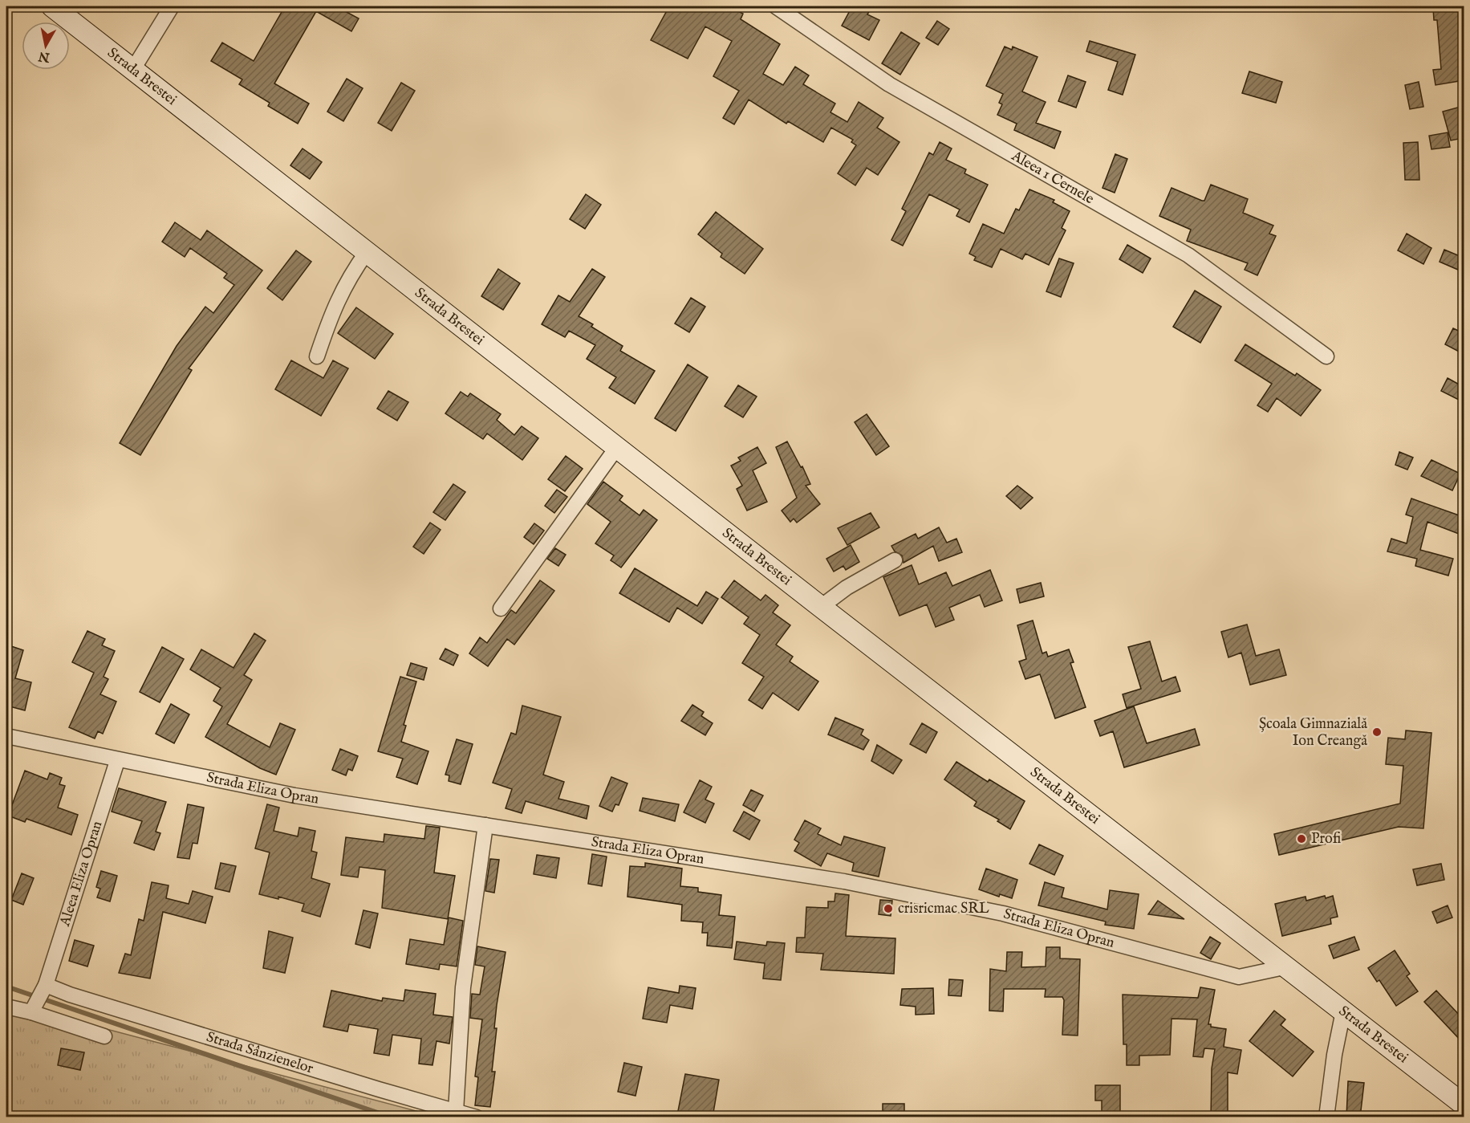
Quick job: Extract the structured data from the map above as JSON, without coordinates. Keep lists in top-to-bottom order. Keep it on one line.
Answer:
{"streets":{"main road":["Strada Brestei"],"street":["Aleea 1 Cernele","Strada Eliza Opran","Aleea Eliza Opran","Strada Sânzienelor"]},"crossings":[["Strada Brestei","Strada Eliza Opran"],["Strada Eliza Opran","Aleea Eliza Opran"],["Aleea Eliza Opran","Strada Sânzienelor"]],"places":["Școala Gimnazială Ion Creangă","Profi","crisricmac SRL"],"north":"bottom"}
